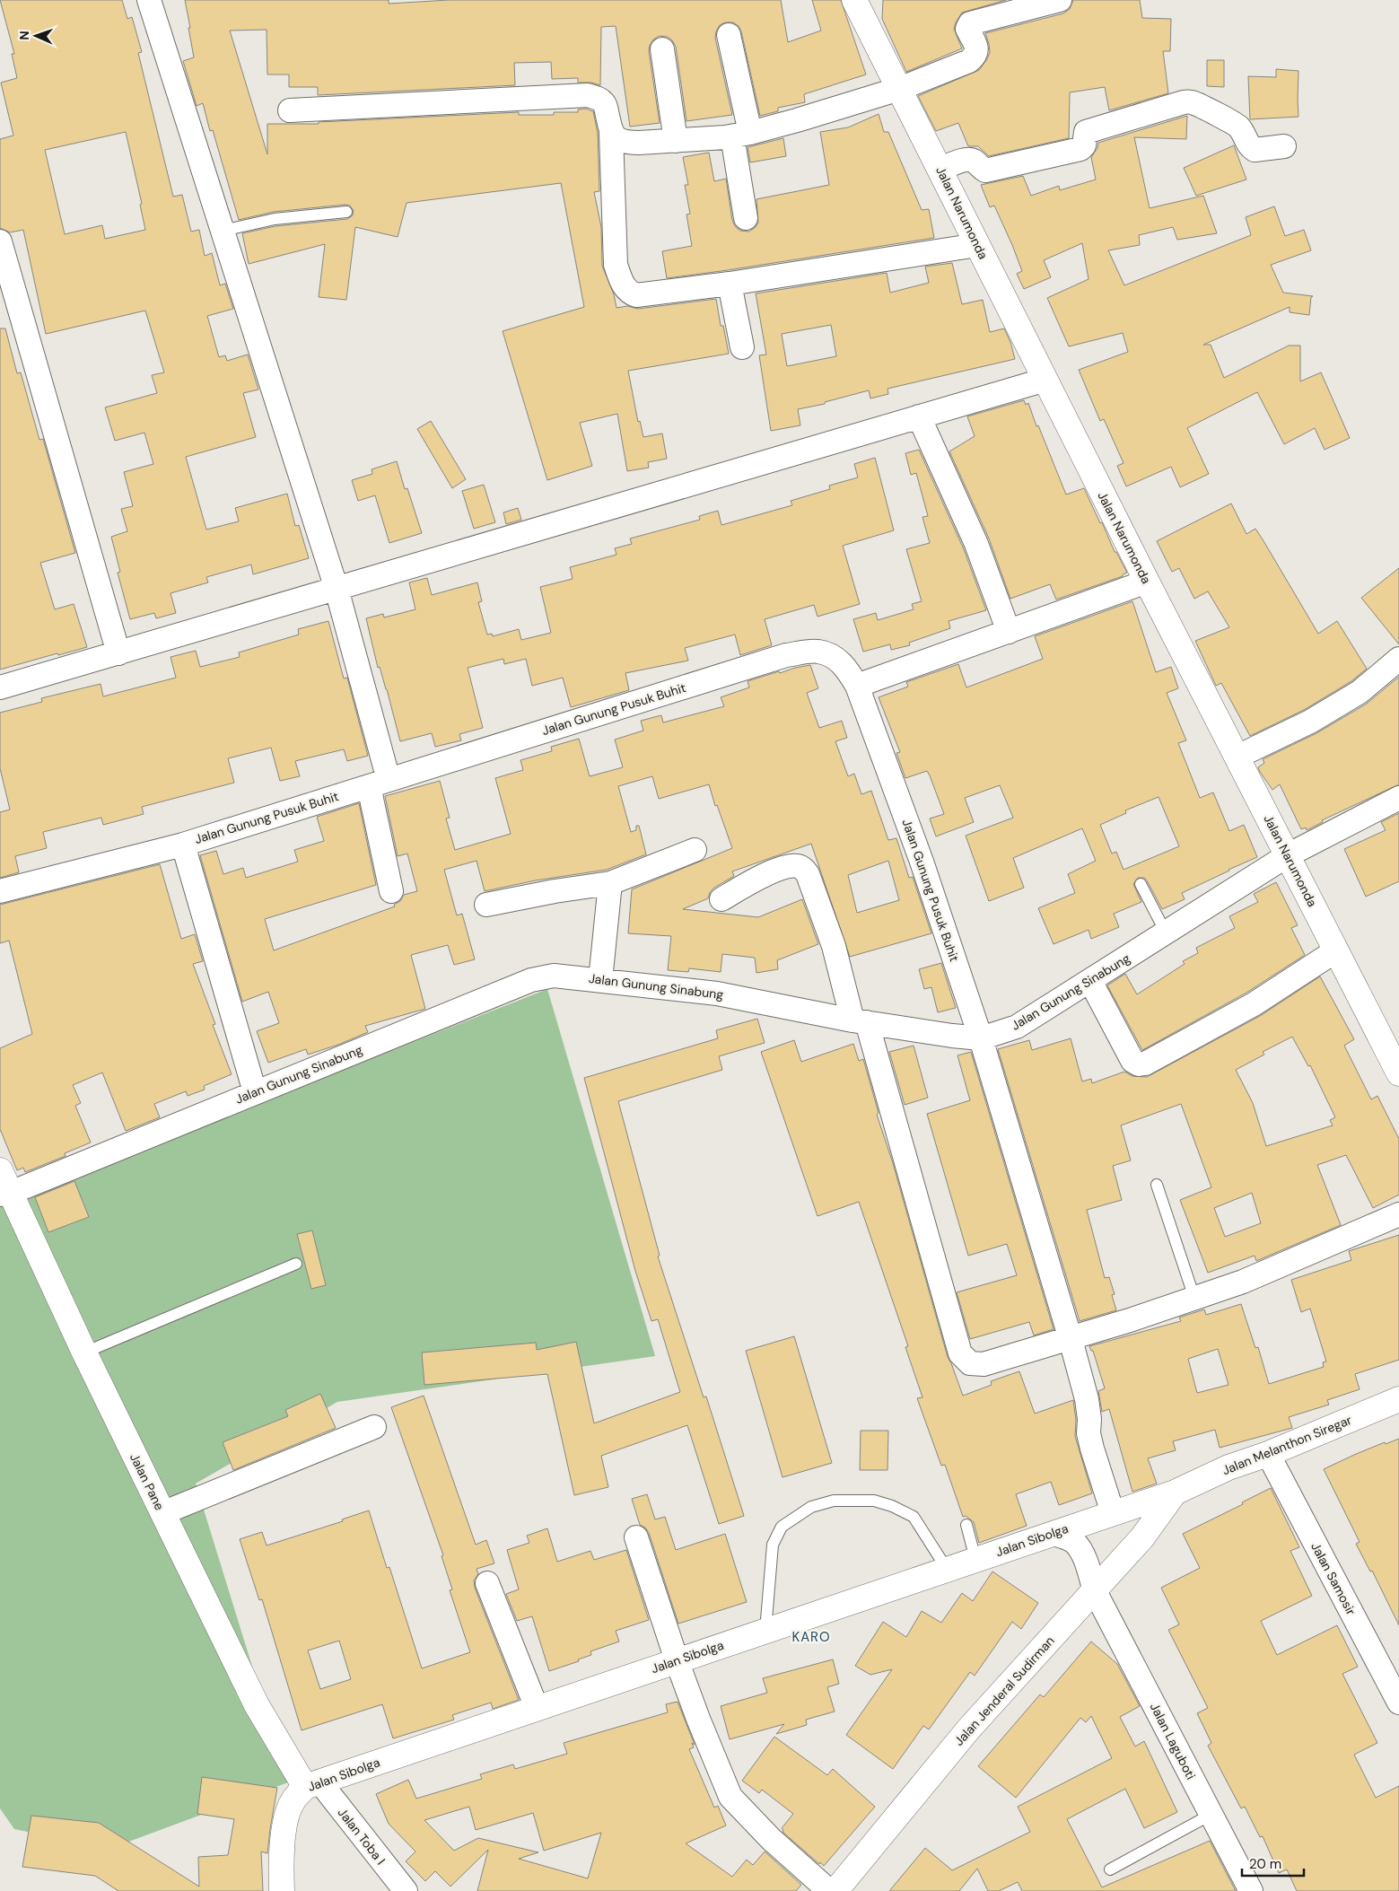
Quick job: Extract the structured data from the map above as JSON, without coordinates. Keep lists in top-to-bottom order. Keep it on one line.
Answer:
{"streets":{"street":["Jalan Narumonda","Jalan Gunung Pusuk Buhit","Jalan Gunung Sinabung","Jalan Melanthon Siregar","Jalan Pane","Jalan Sibolga","Jalan Samosir","Jalan Jenderal Sudirman","Jalan Laguboti","Jalan Toba I"]},"crossings":[["Jalan Narumonda","Jalan Gunung Sinabung"],["Jalan Gunung Pusuk Buhit","Jalan Gunung Sinabung"],["Jalan Gunung Pusuk Buhit","Jalan Sibolga"],["Jalan Gunung Sinabung","Jalan Pane"],["Jalan Melanthon Siregar","Jalan Sibolga"],["Jalan Melanthon Siregar","Jalan Samosir"],["Jalan Melanthon Siregar","Jalan Jenderal Sudirman"],["Jalan Pane","Jalan Sibolga"],["Jalan Pane","Jalan Toba I"],["Jalan Sibolga","Jalan Jenderal Sudirman"],["Jalan Sibolga","Jalan Laguboti"],["Jalan Sibolga","Jalan Toba I"],["Jalan Jenderal Sudirman","Jalan Laguboti"]],"districts":["KARO"],"scale_bar":"20 m","north":"left"}
